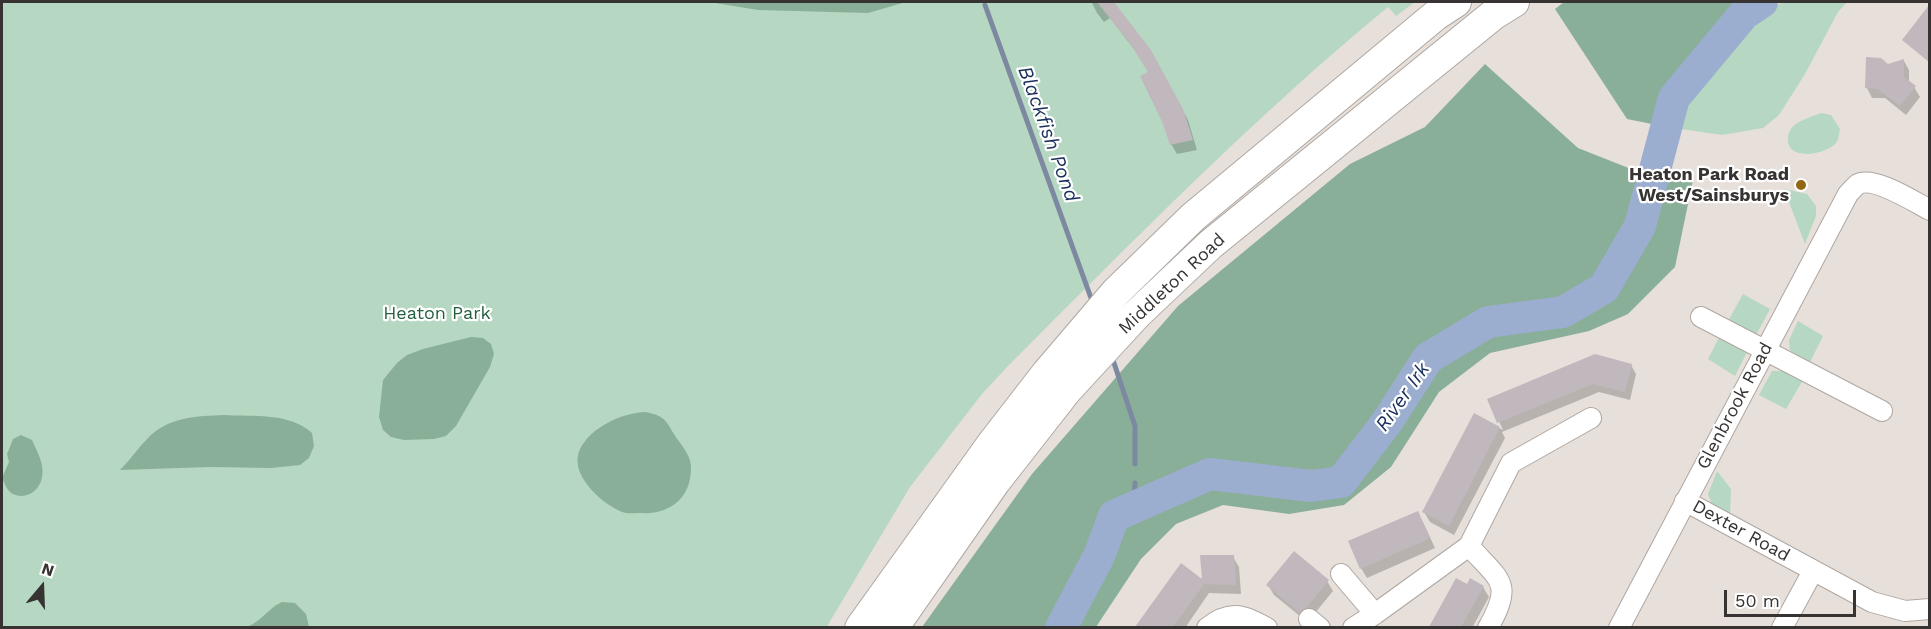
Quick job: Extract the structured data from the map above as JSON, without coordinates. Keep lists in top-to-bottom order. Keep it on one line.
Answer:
{"streets":{"highway":["Middleton Road"],"street":["Glenbrook Road","Dexter Road"]},"crossings":[["Glenbrook Road","Dexter Road"]],"water":["Blackfish Pond","River Irk"],"parks":["Heaton Park"],"places":["Heaton Park Road West/Sainsburys"],"scale_bar":"50 m","north":"top"}
